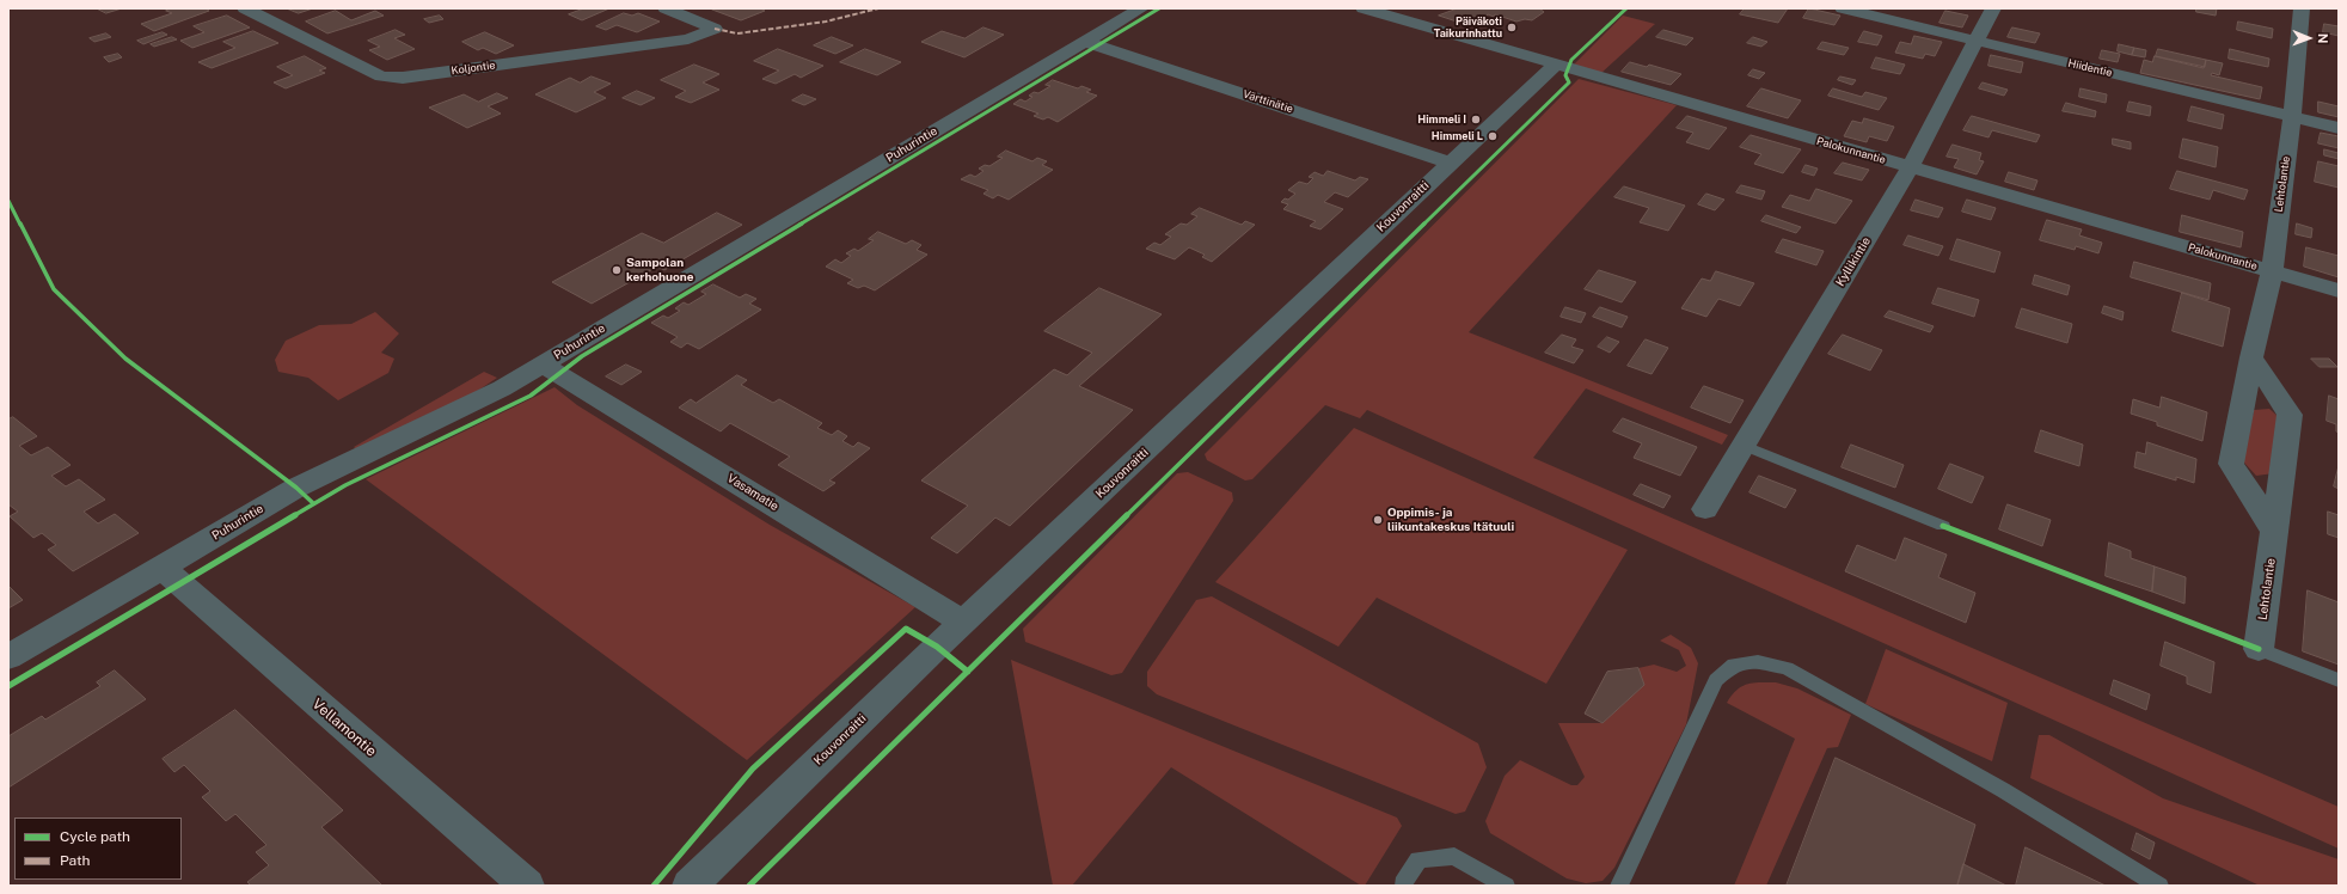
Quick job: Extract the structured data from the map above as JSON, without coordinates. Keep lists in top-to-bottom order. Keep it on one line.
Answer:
{"streets":{"street":["Koljontie","Hiidentie","Värttinätie","Puhurintie","Palokunnantie","Lehtolantie","Kouvonraitti","Kyllikintie","Vasamatie","Vellamontie"]},"crossings":[["Hiidentie","Lehtolantie"],["Hiidentie","Kyllikintie"],["Värttinätie","Puhurintie"],["Värttinätie","Kouvonraitti"],["Puhurintie","Vasamatie"],["Puhurintie","Vellamontie"],["Palokunnantie","Lehtolantie"],["Palokunnantie","Kouvonraitti"],["Palokunnantie","Kyllikintie"],["Kouvonraitti","Vasamatie"]],"places":["Päiväkoti Taikurinhattu","Himmeli I","Himmeli L","Sampolan kerhohuone","Oppimis- ja liikuntakeskus Itätuuli"],"legend":["Cycle path","Path"],"north":"right"}
